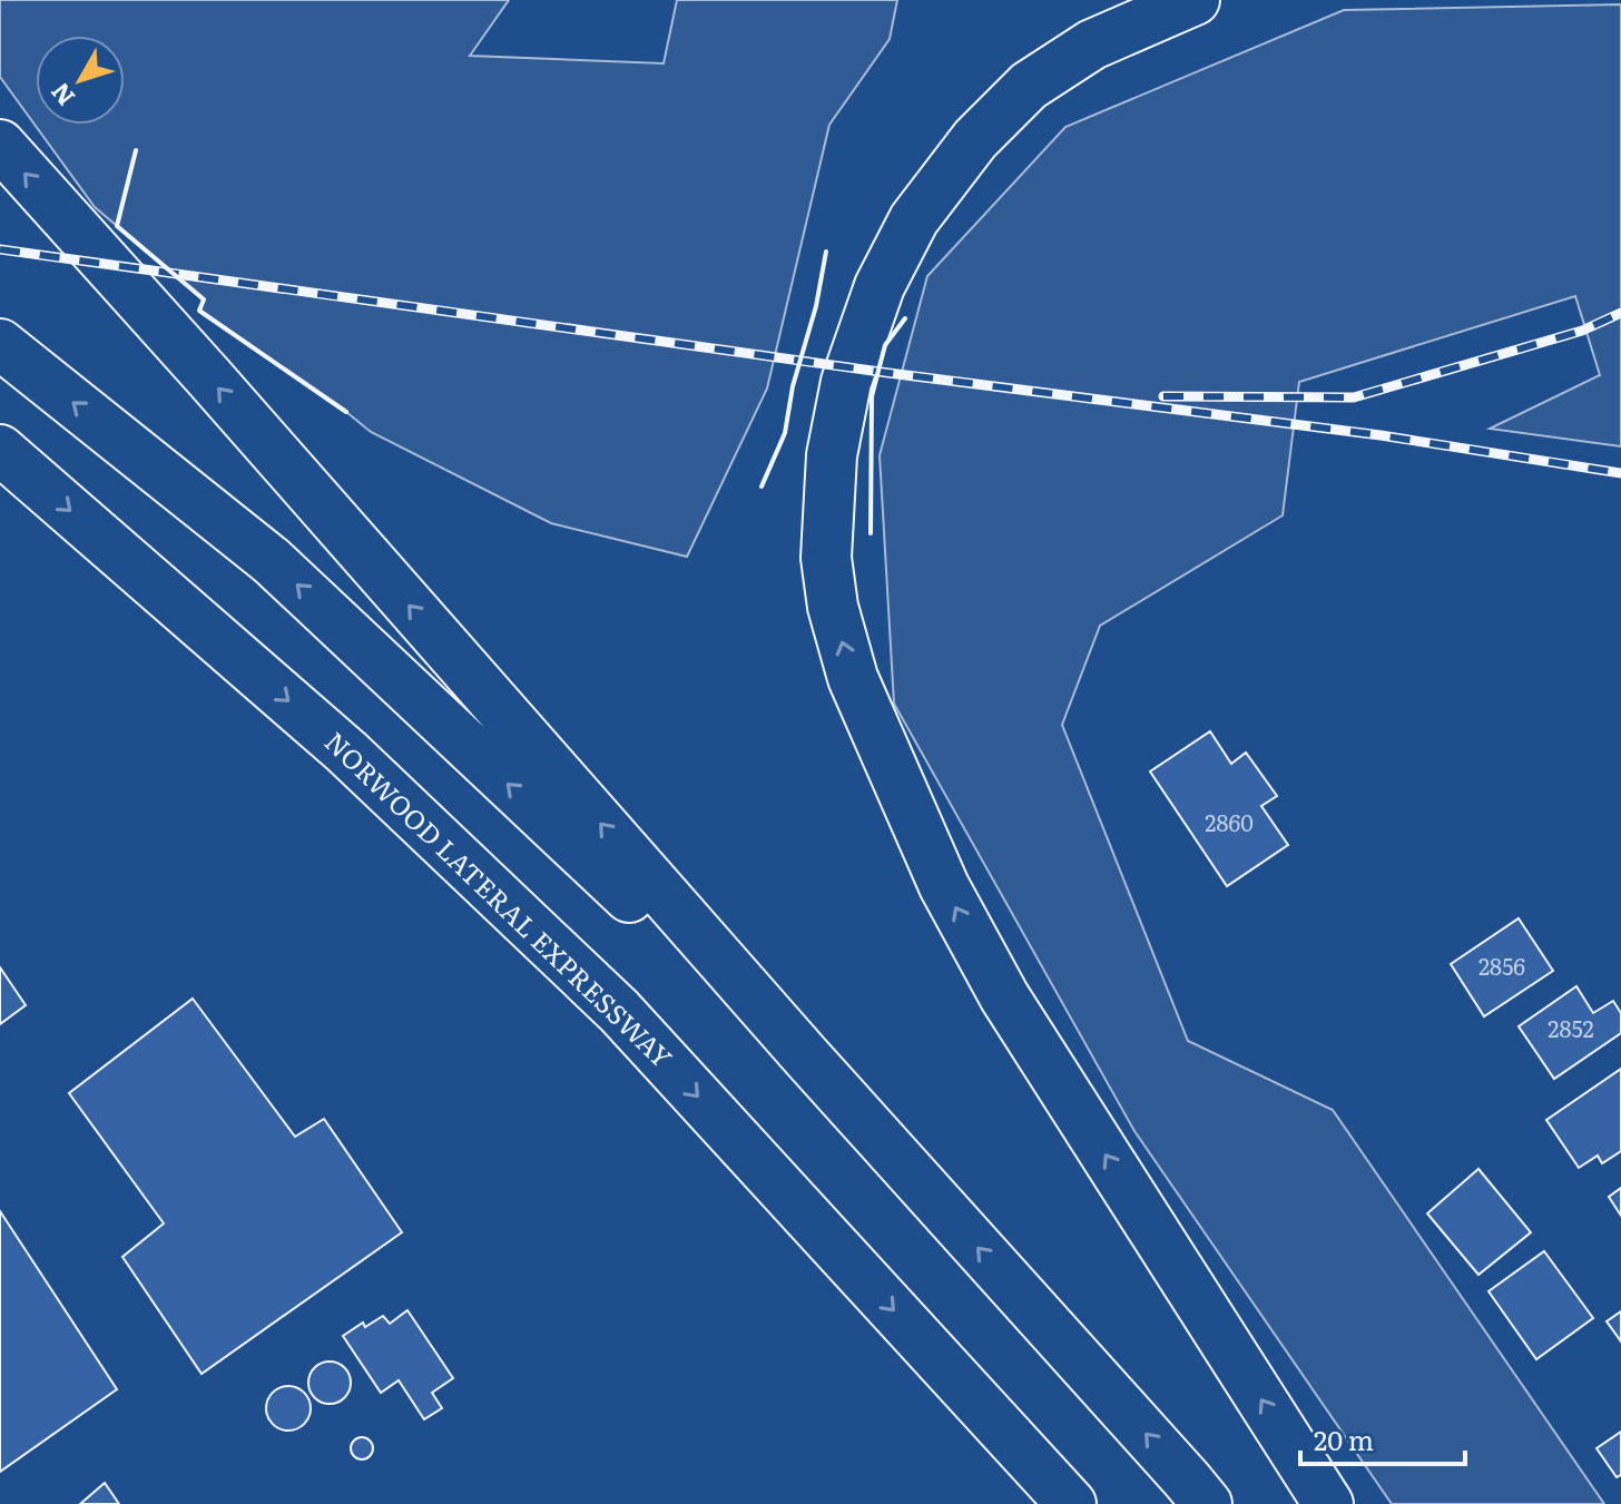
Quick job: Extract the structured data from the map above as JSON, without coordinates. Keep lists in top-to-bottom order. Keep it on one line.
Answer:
{"streets":{"highway":["NORWOOD LATERAL EXPRESSWAY"]},"house_numbers":["2860","2856","2852"],"scale_bar":"20 m","north":"bottom left"}
